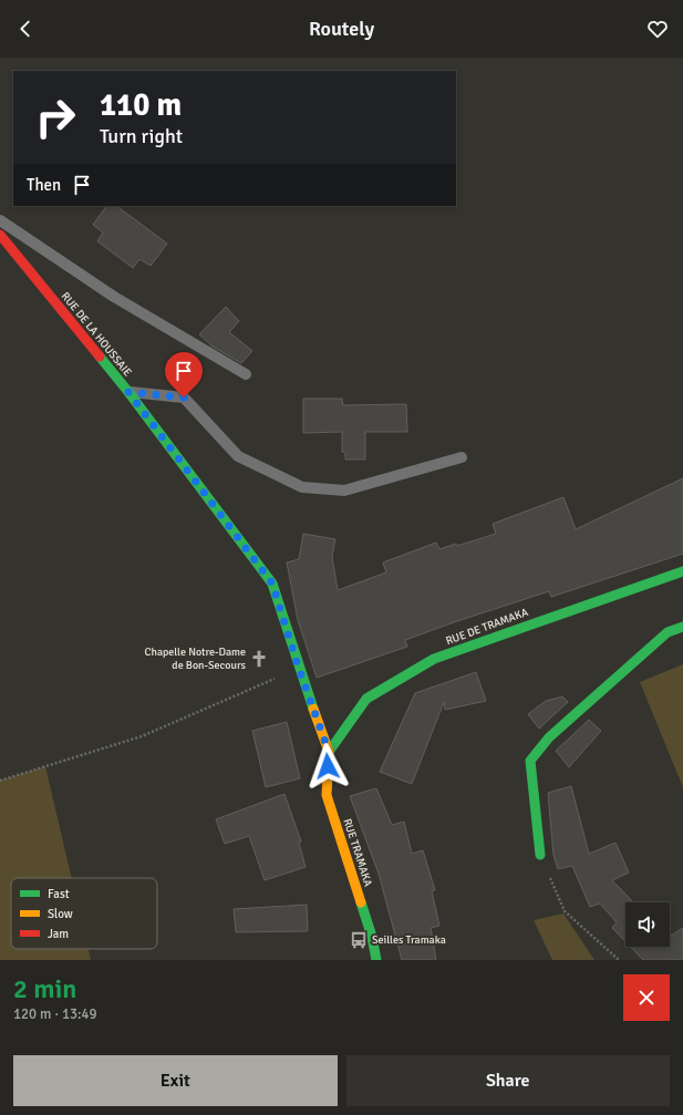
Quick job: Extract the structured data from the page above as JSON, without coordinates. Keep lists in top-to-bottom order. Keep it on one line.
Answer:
{"streets":{"street":["RUE DE LA HOUSSAIE","RUE DE TRAMAKA","RUE TRAMAKA"]},"crossings":[["RUE DE LA HOUSSAIE","RUE DE TRAMAKA"],["RUE DE LA HOUSSAIE","RUE TRAMAKA"],["RUE DE TRAMAKA","RUE TRAMAKA"]],"places":{"church":["Chapelle Notre-Dame de Bon-Secours"],"bus stop":["Seilles Tramaka"]},"legend":["Fast","Slow","Jam"],"page":{"header":"Routely","turn":["110 m","Turn right"],"then":"Then","heading":["2 min","120 m · 13:49"],"buttons":["Exit","Share"]}}
